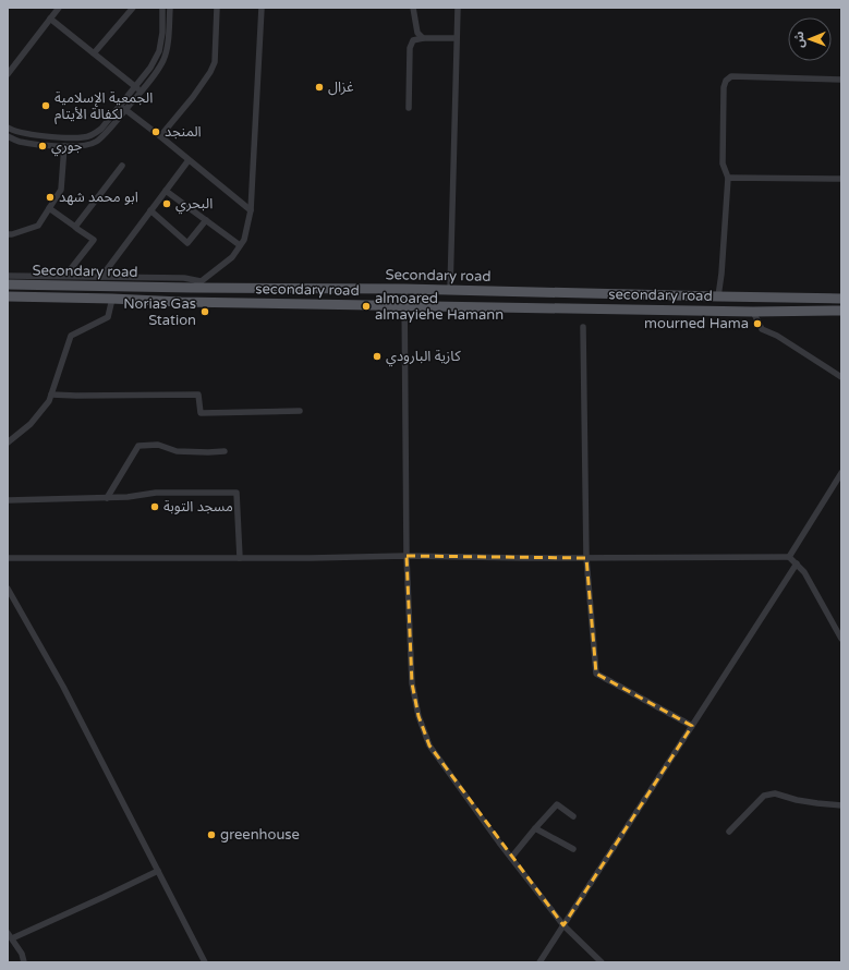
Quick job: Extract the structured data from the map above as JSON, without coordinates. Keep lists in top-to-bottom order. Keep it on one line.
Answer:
{"streets":{"main road":["Secondary road","secondary road"]},"places":["غزال","الجمعية الإسلامية لكفالة الأيتام","المنجد","جوري","ابو محمد شهد","البحري","almoared almayiehe Hamann","Norias Gas Station","mourned Hama","كازية البارودي","مسجد التوبة","greenhouse"],"north":"left"}
